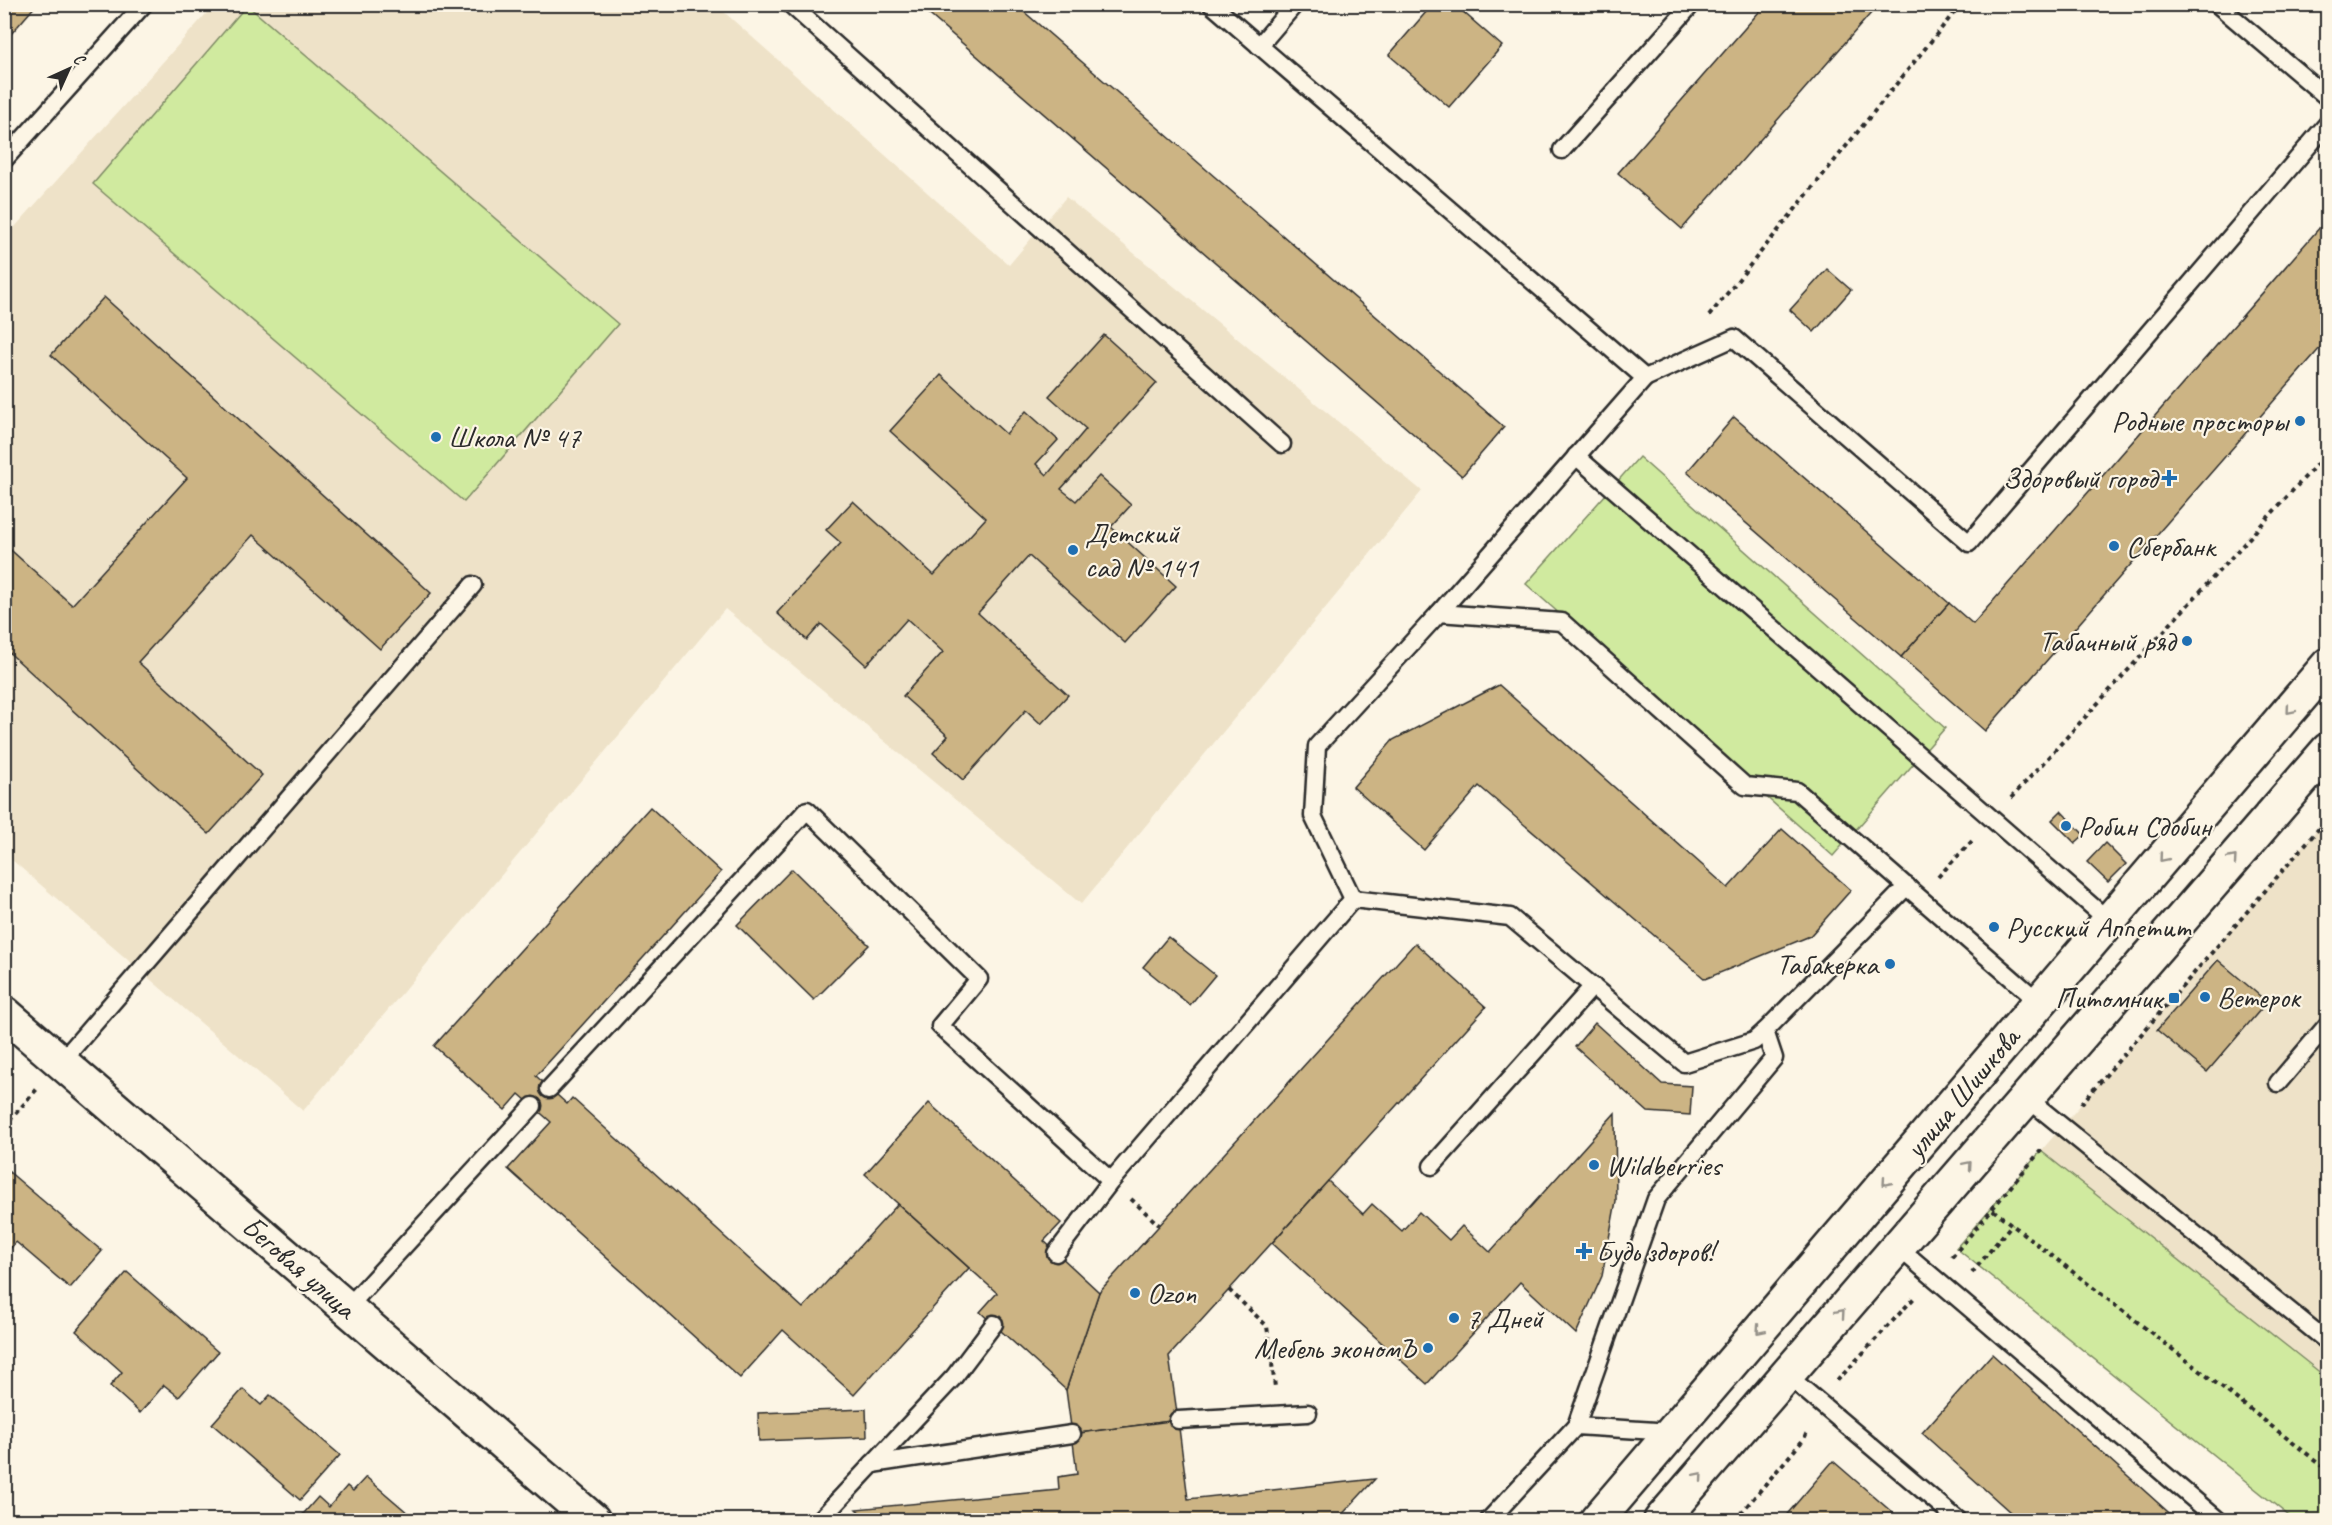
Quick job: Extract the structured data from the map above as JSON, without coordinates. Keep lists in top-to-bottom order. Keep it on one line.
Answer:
{"streets":{"main road":["улица Шишкова","Беговая улица"]},"places":{"other":["Родные просторы","Школа № 47","Сбербанк","Детский сад № 141","Табачный ряд","Робин Сдобин","Русский Аппетит","Табакерка","Ветерок","Wildberries","Ozon","7 Дней","Мебель экономЪ"],"health":["Здоровый город","Будь здоров!"],"transit":["Питомник"]},"north":"top right"}
